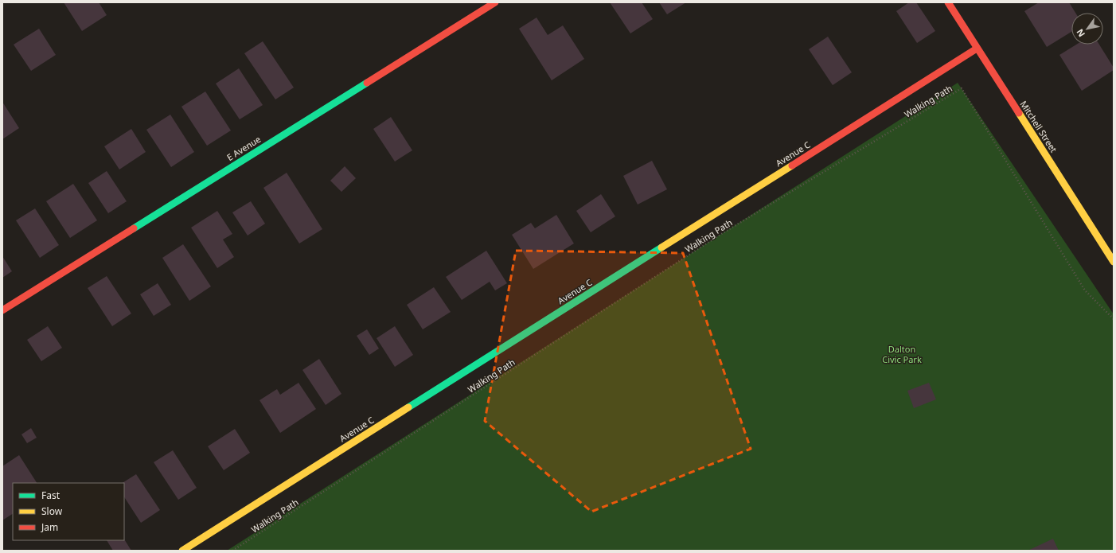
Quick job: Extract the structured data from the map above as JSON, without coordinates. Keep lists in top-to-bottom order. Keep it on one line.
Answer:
{"streets":{"street":["Mitchell Street","E Avenue","Avenue C"],"path":["Walking Path"]},"crossings":[["Mitchell Street","Avenue C"]],"parks":["Dalton Civic Park"],"legend":["Fast","Slow","Jam"],"north":"bottom left"}
